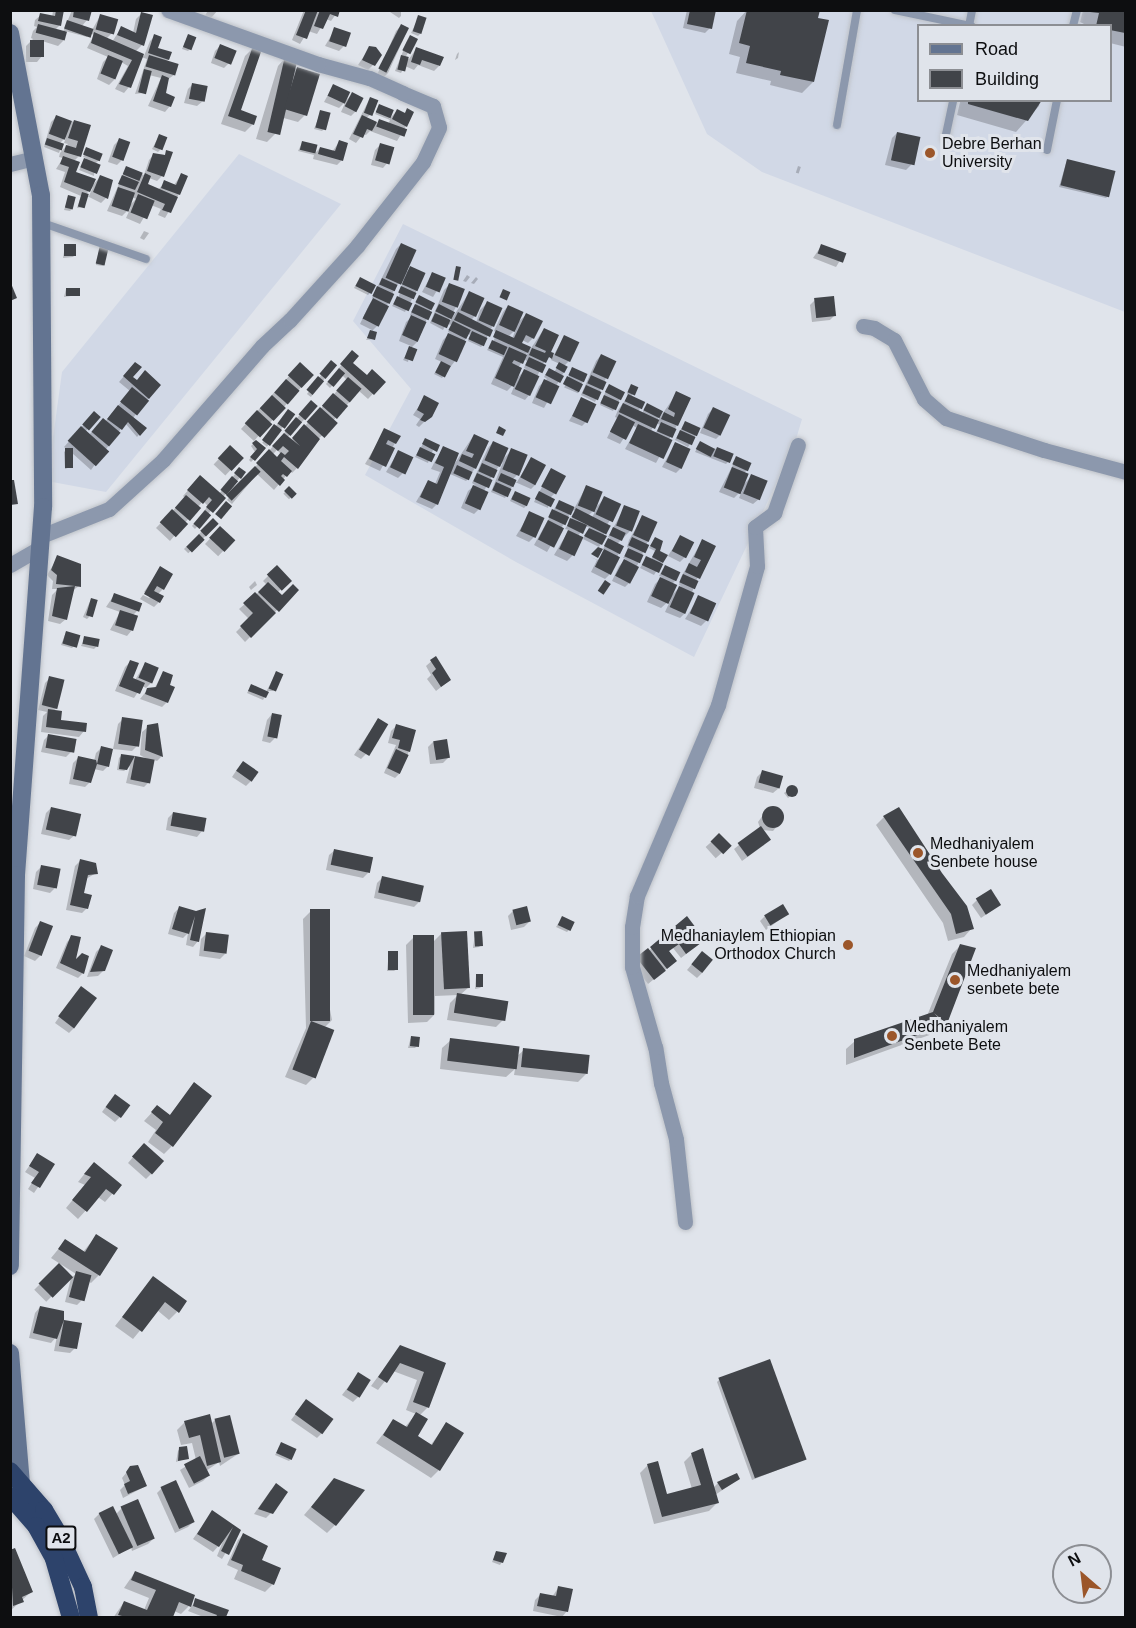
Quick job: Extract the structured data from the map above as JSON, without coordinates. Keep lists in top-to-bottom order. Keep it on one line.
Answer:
{"streets":{"highway":["A2"]},"places":["Debre Berhan University","Medhaniyalem Senbete house","Medhaniaylem Ethiopian Orthodox Church","Medhaniyalem senbete bete","Medhaniyalem Senbete Bete"],"legend":["Road","Building"],"north":"top left"}
